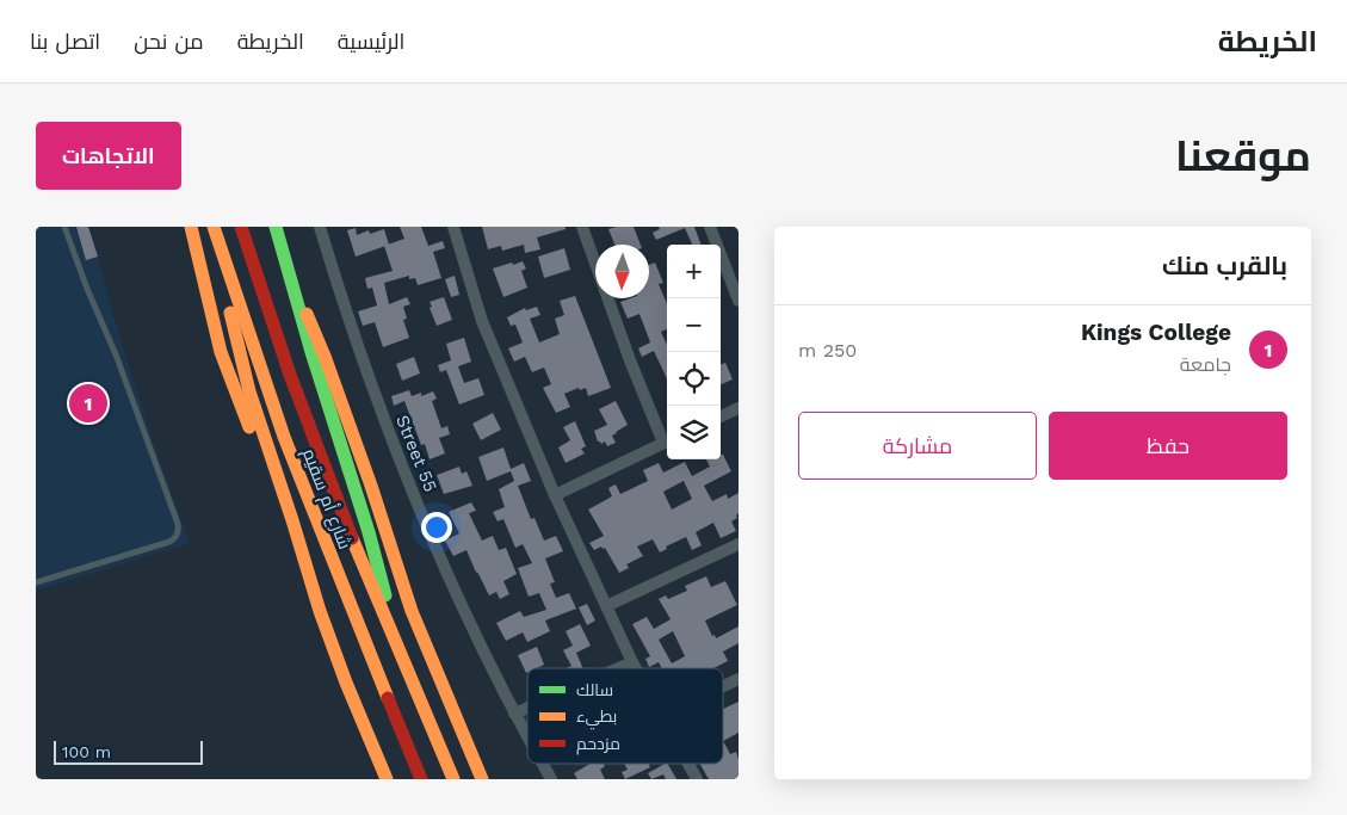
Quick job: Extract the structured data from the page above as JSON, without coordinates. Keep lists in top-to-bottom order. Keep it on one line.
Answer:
{"streets":{"main road":["شارع أم سقيم"],"street":["Street 55"]},"legend":["سالك","بطيء","مزدحم"],"scale_bar":"100 m","north":"bottom","page":{"header":"الخريطة","nav":["الرئيسية","الخريطة","من نحن","اتصل بنا"],"title":"موقعنا","buttons":["الاتجاهات",["حفظ","مشاركة"]],"heading":"بالقرب منك","map_buttons":["+","−"],"list":[{"mark":"1","name":"Kings College","note":"جامعة","value":"250 m"}],"pins":"1","scale":"100 m"}}
